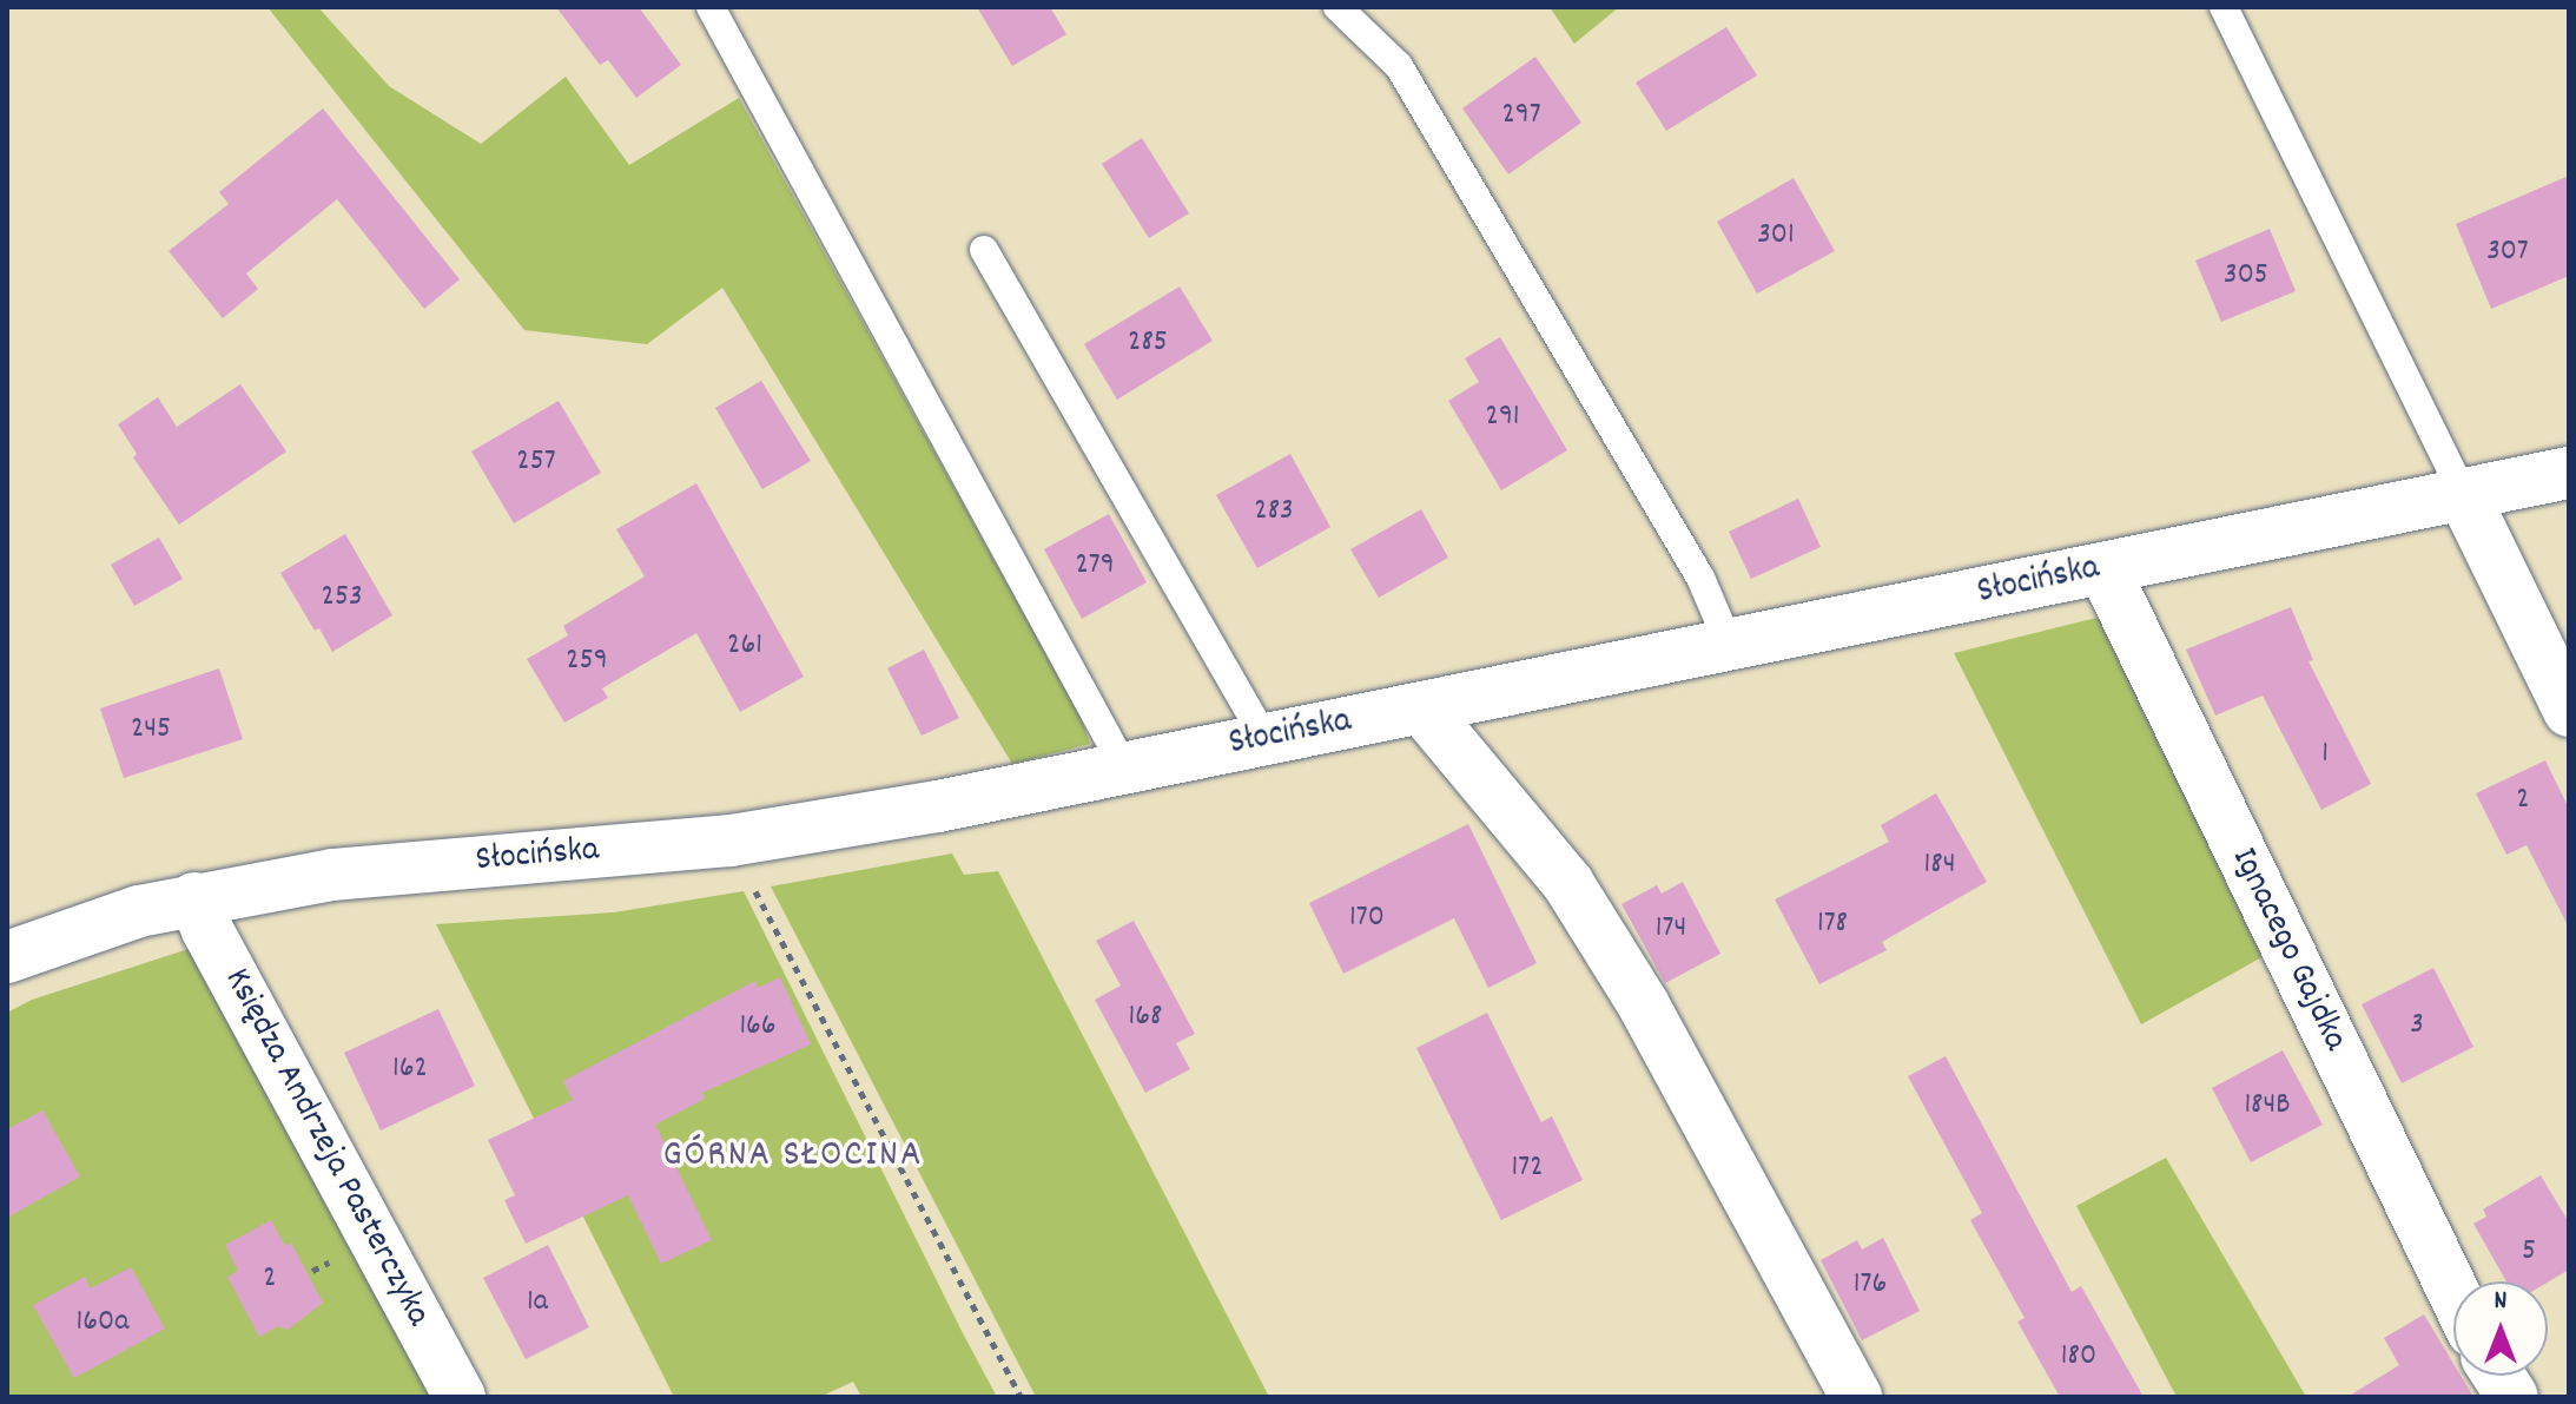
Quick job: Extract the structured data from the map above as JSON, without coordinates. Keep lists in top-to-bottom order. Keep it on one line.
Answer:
{"streets":{"street":["Słocińska","Ignacego Gajdka","Księdza Andrzeja Pasterczyka"]},"crossings":[["Słocińska","Ignacego Gajdka"],["Słocińska","Księdza Andrzeja Pasterczyka"]],"districts":["GÓRNA SŁOCINA"],"house_numbers":["297","301","307","305","285","291","257","283","279","253","261","259","245","1","2","184","170","178","174","168","3","166","162","184B","172","5","2","176","1a","160a","180"],"north":"top"}
